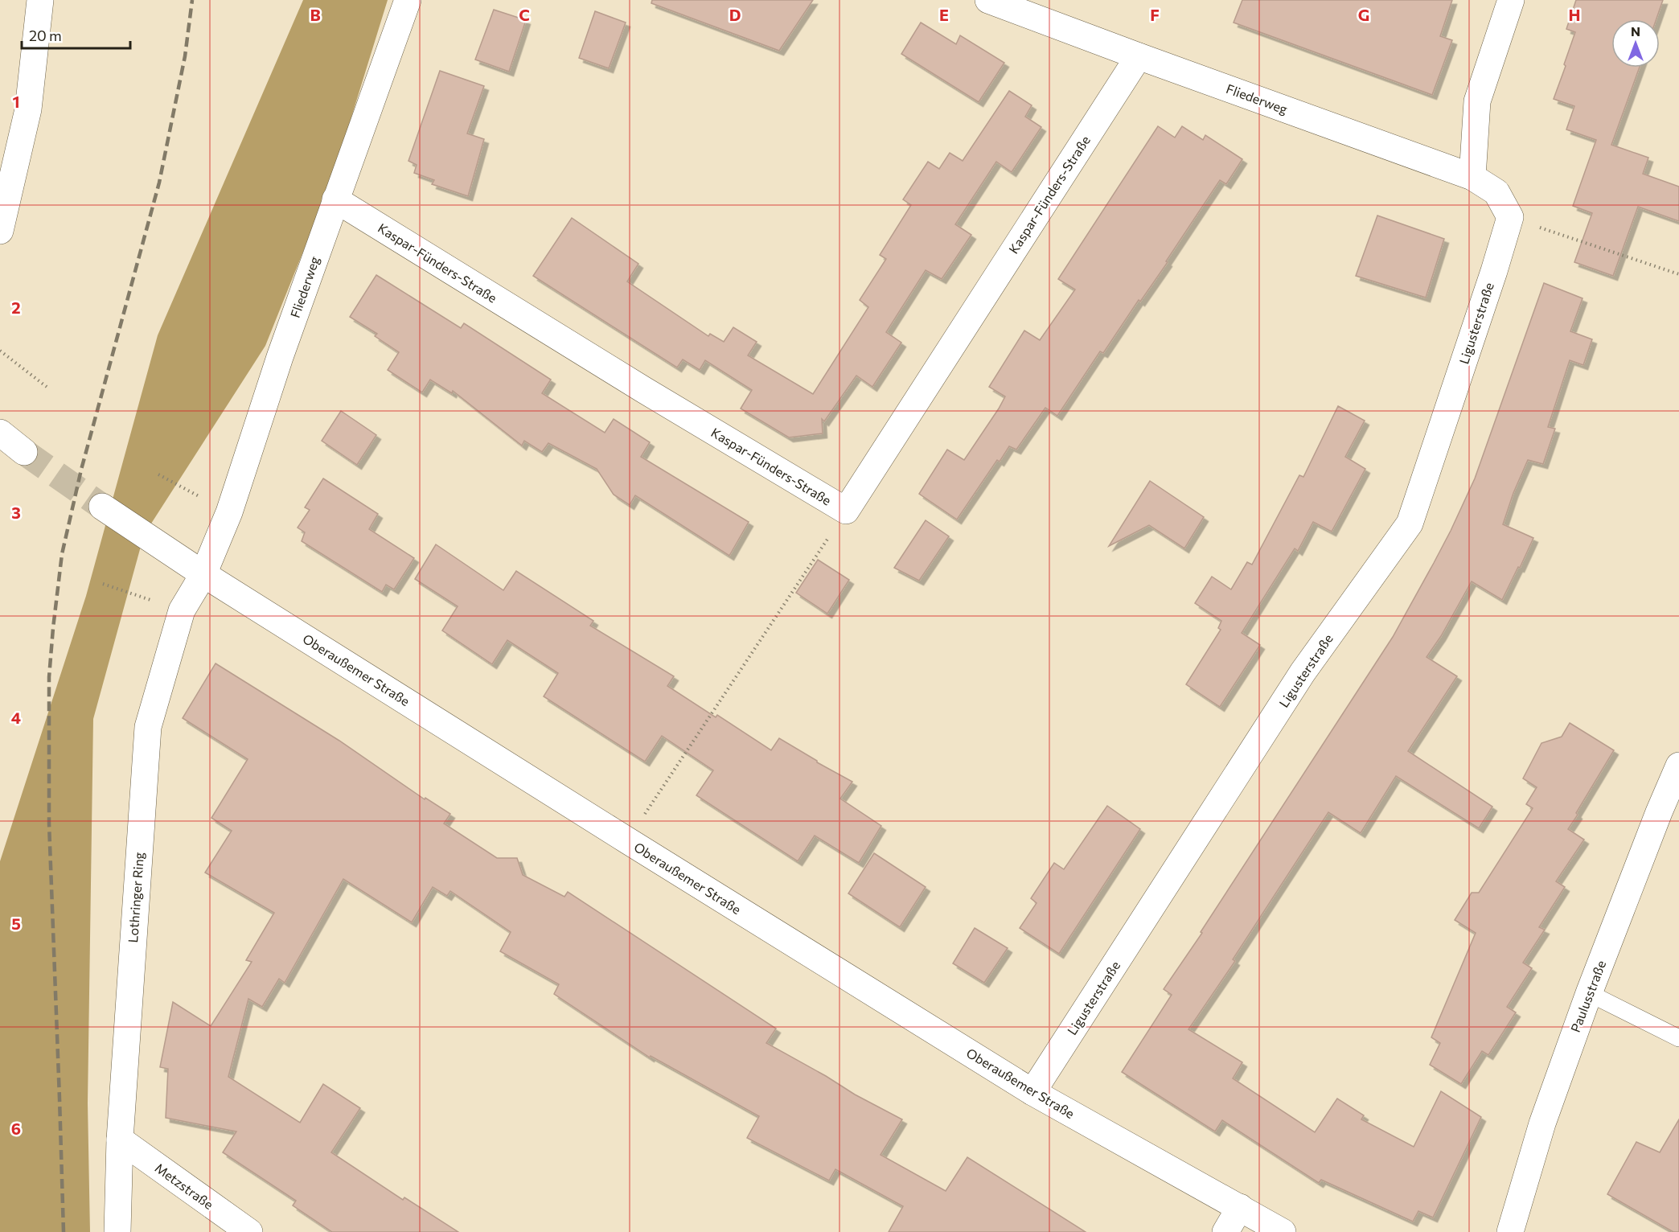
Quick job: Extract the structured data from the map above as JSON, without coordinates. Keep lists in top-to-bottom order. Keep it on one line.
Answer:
{"streets":{"street":["Fliederweg","Kaspar-Fünders-Straße","Ligusterstraße","Oberaußemer Straße","Lothringer Ring","Paulusstraße","Metzstraße"]},"crossings":[["Fliederweg","Kaspar-Fünders-Straße"],["Fliederweg","Ligusterstraße"],["Fliederweg","Oberaußemer Straße"],["Fliederweg","Lothringer Ring"],["Ligusterstraße","Oberaußemer Straße"],["Oberaußemer Straße","Lothringer Ring"],["Lothringer Ring","Metzstraße"]],"scale_bar":"20 m","north":"top","grid":{"columns":["B","C","D","E","F","G","H"],"rows":["1","2","3","4","5","6"]}}
